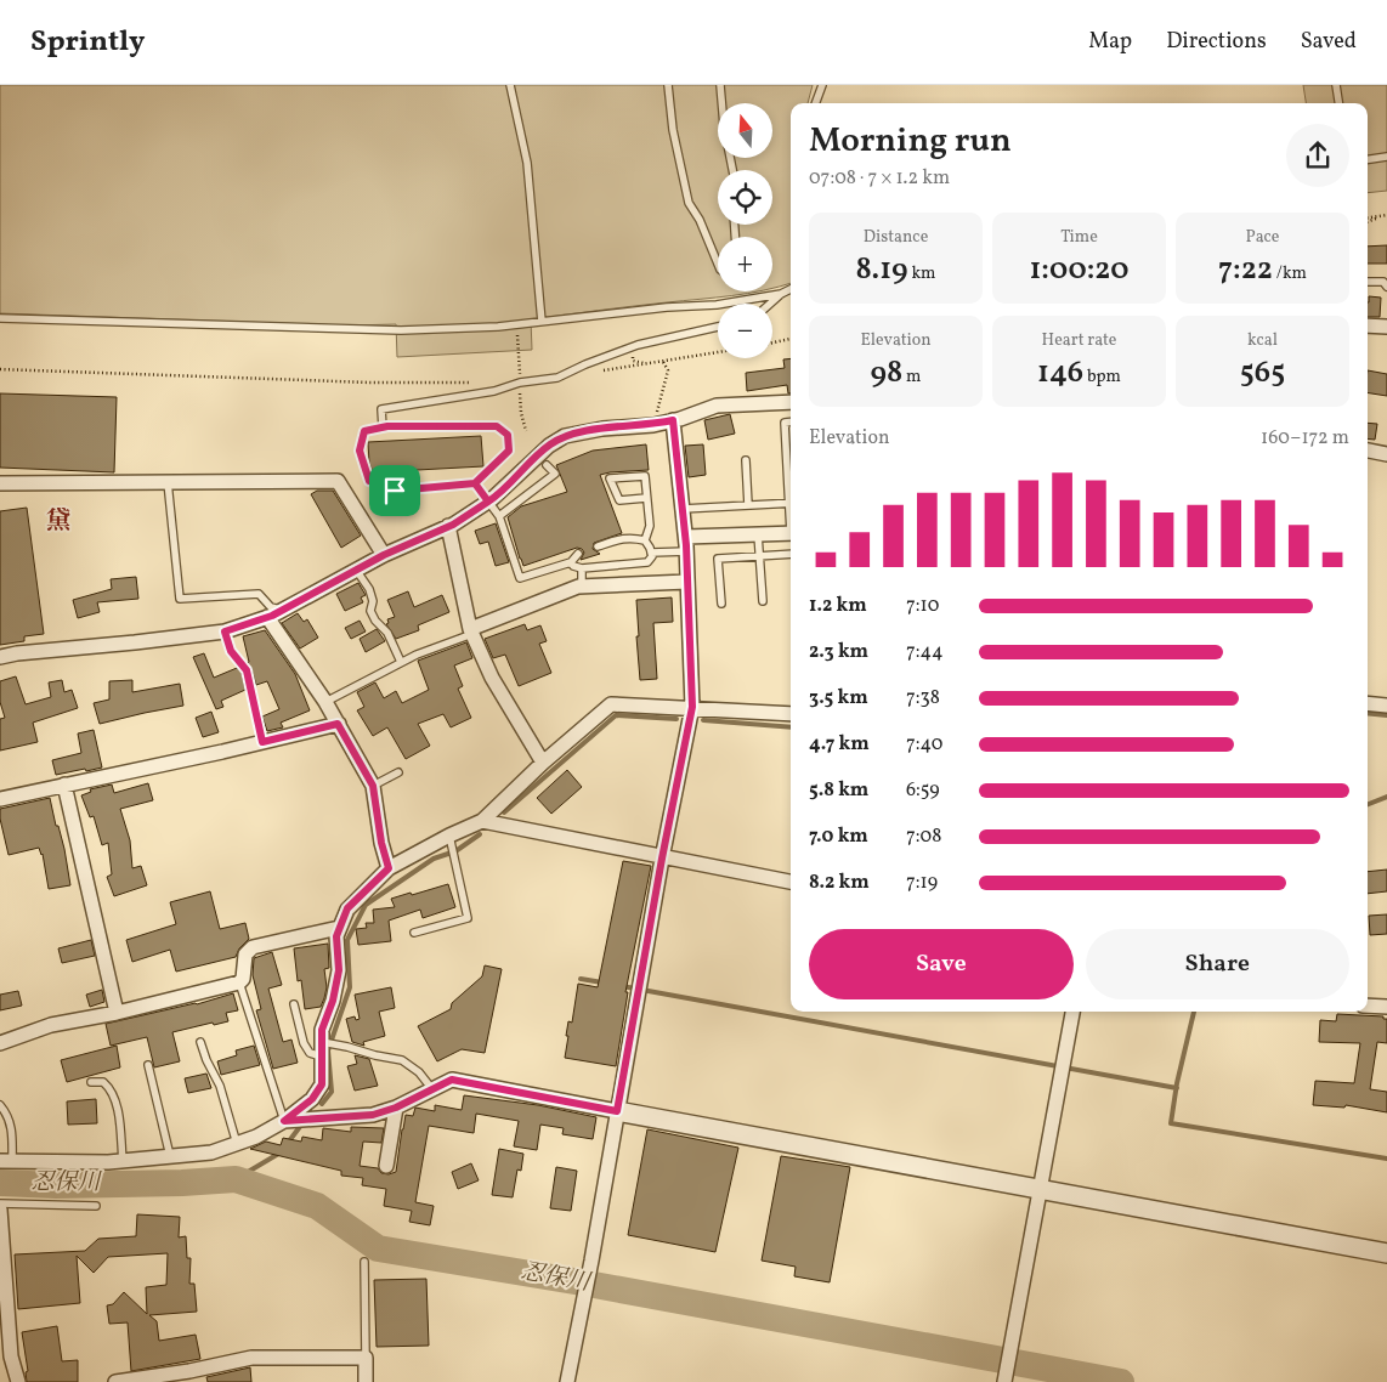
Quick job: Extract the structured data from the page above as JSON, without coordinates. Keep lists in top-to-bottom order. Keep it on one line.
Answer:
{"districts":["黛"],"water":["忍保川"],"north":"top","page":{"header":"Sprintly","nav":["Map","Directions","Saved"],"map_buttons":["+","−"],"heading":["Morning run","07:08 · 7 × 1.2 km"],"stats":[["Distance","8.19 km"],["Time","1:00:20"],["Pace","7:22 /km"],["Elevation","98 m"],["Heart rate","146 bpm"],["kcal","565"]],"chart":["Elevation","160–172 m"],"list":[{"name":"1.2 km","note":"7:10"},{"name":"2.3 km","note":"7:44"},{"name":"3.5 km","note":"7:38"},{"name":"4.7 km","note":"7:40"},{"name":"5.8 km","note":"6:59"},{"name":"7.0 km","note":"7:08"},{"name":"8.2 km","note":"7:19"}],"buttons":["Save","Share"]}}
